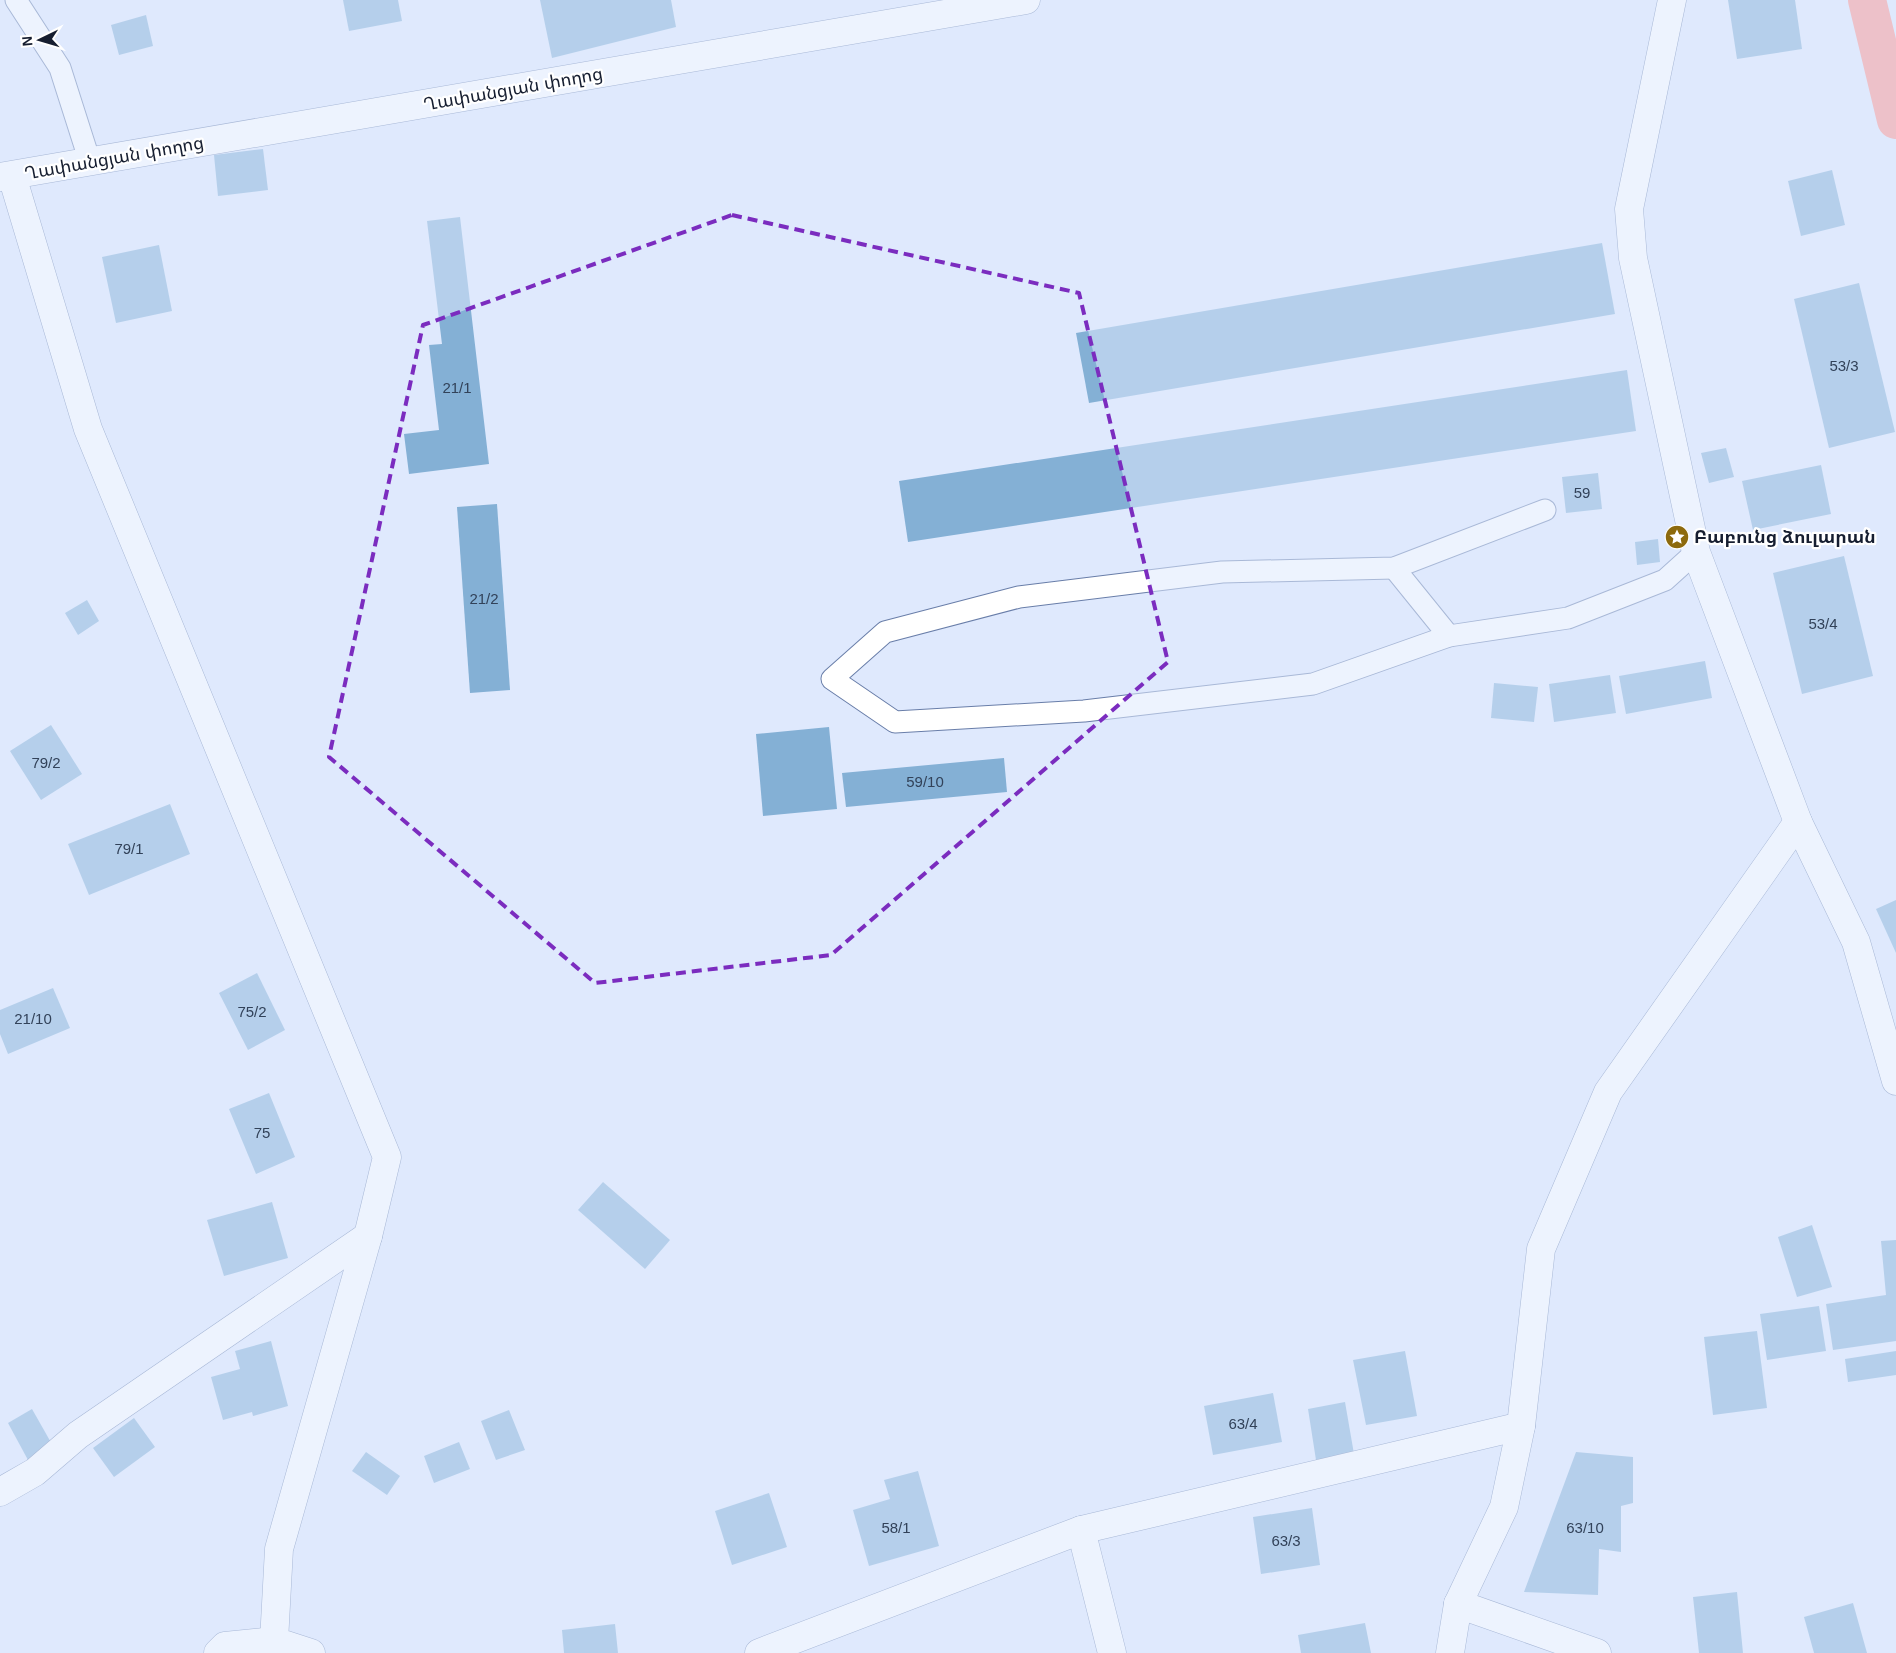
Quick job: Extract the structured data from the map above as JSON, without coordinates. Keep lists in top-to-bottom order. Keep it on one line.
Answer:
{"streets":{"street":["Ղափանցյան փողոց"]},"places":{"place":["Բաբունց ձուլարան"]},"house_numbers":["53/3","21/1","59","21/2","53/4","79/2","59/10","79/1","75/2","21/10","75","63/4","58/1","63/10","63/3"],"north":"left"}
